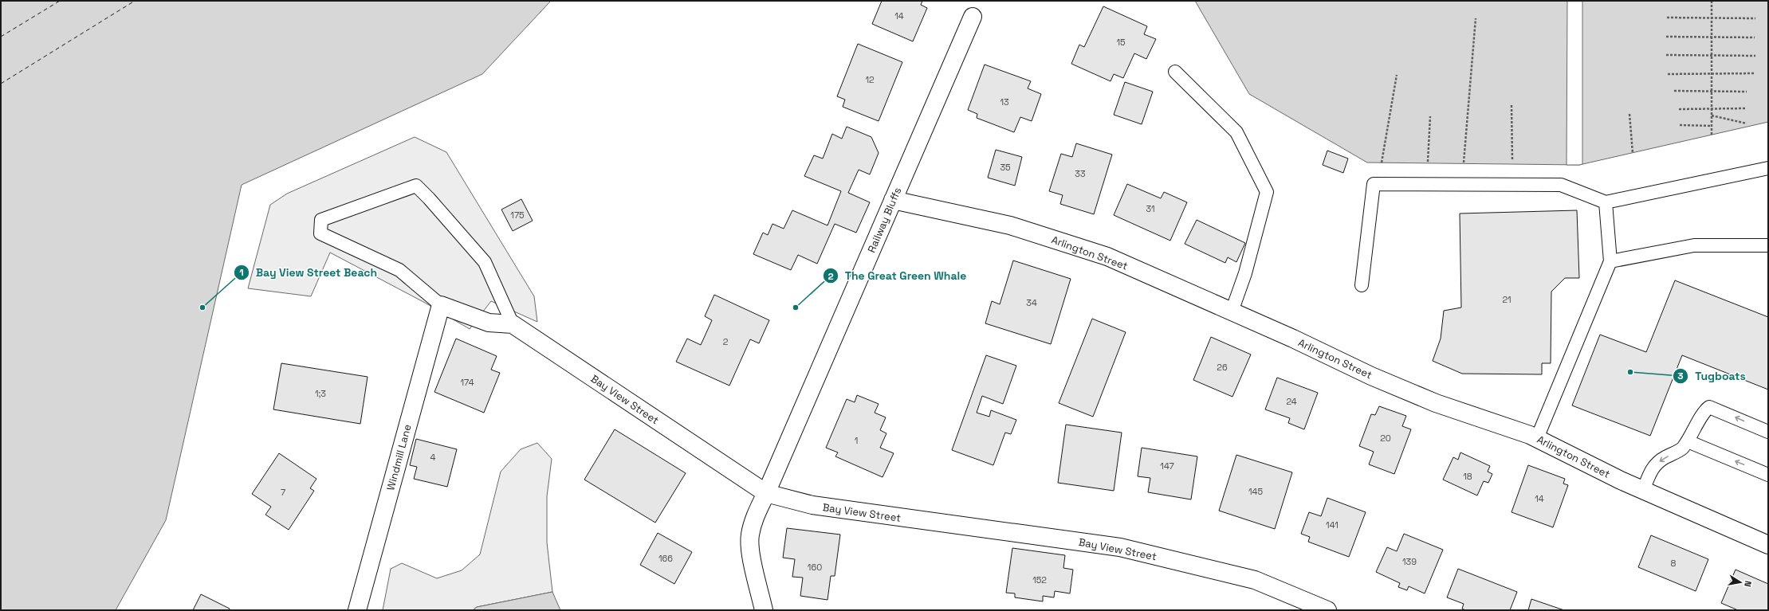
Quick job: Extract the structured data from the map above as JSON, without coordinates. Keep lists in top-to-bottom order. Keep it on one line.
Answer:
{"streets":{"street":["Railway Bluffs","Arlington Street","Bay View Street","Windmill Lane"]},"crossings":[["Railway Bluffs","Arlington Street"],["Railway Bluffs","Bay View Street"]],"places":["Bay View Street Beach","The Great Green Whale","Tugboats"],"house_numbers":["14","15","12","13","35","33","31","175","21","34","2","26","174","1;3","24","20","1","4","147","18","145","7","14","141","166","139","8","160","152"],"north":"right"}
